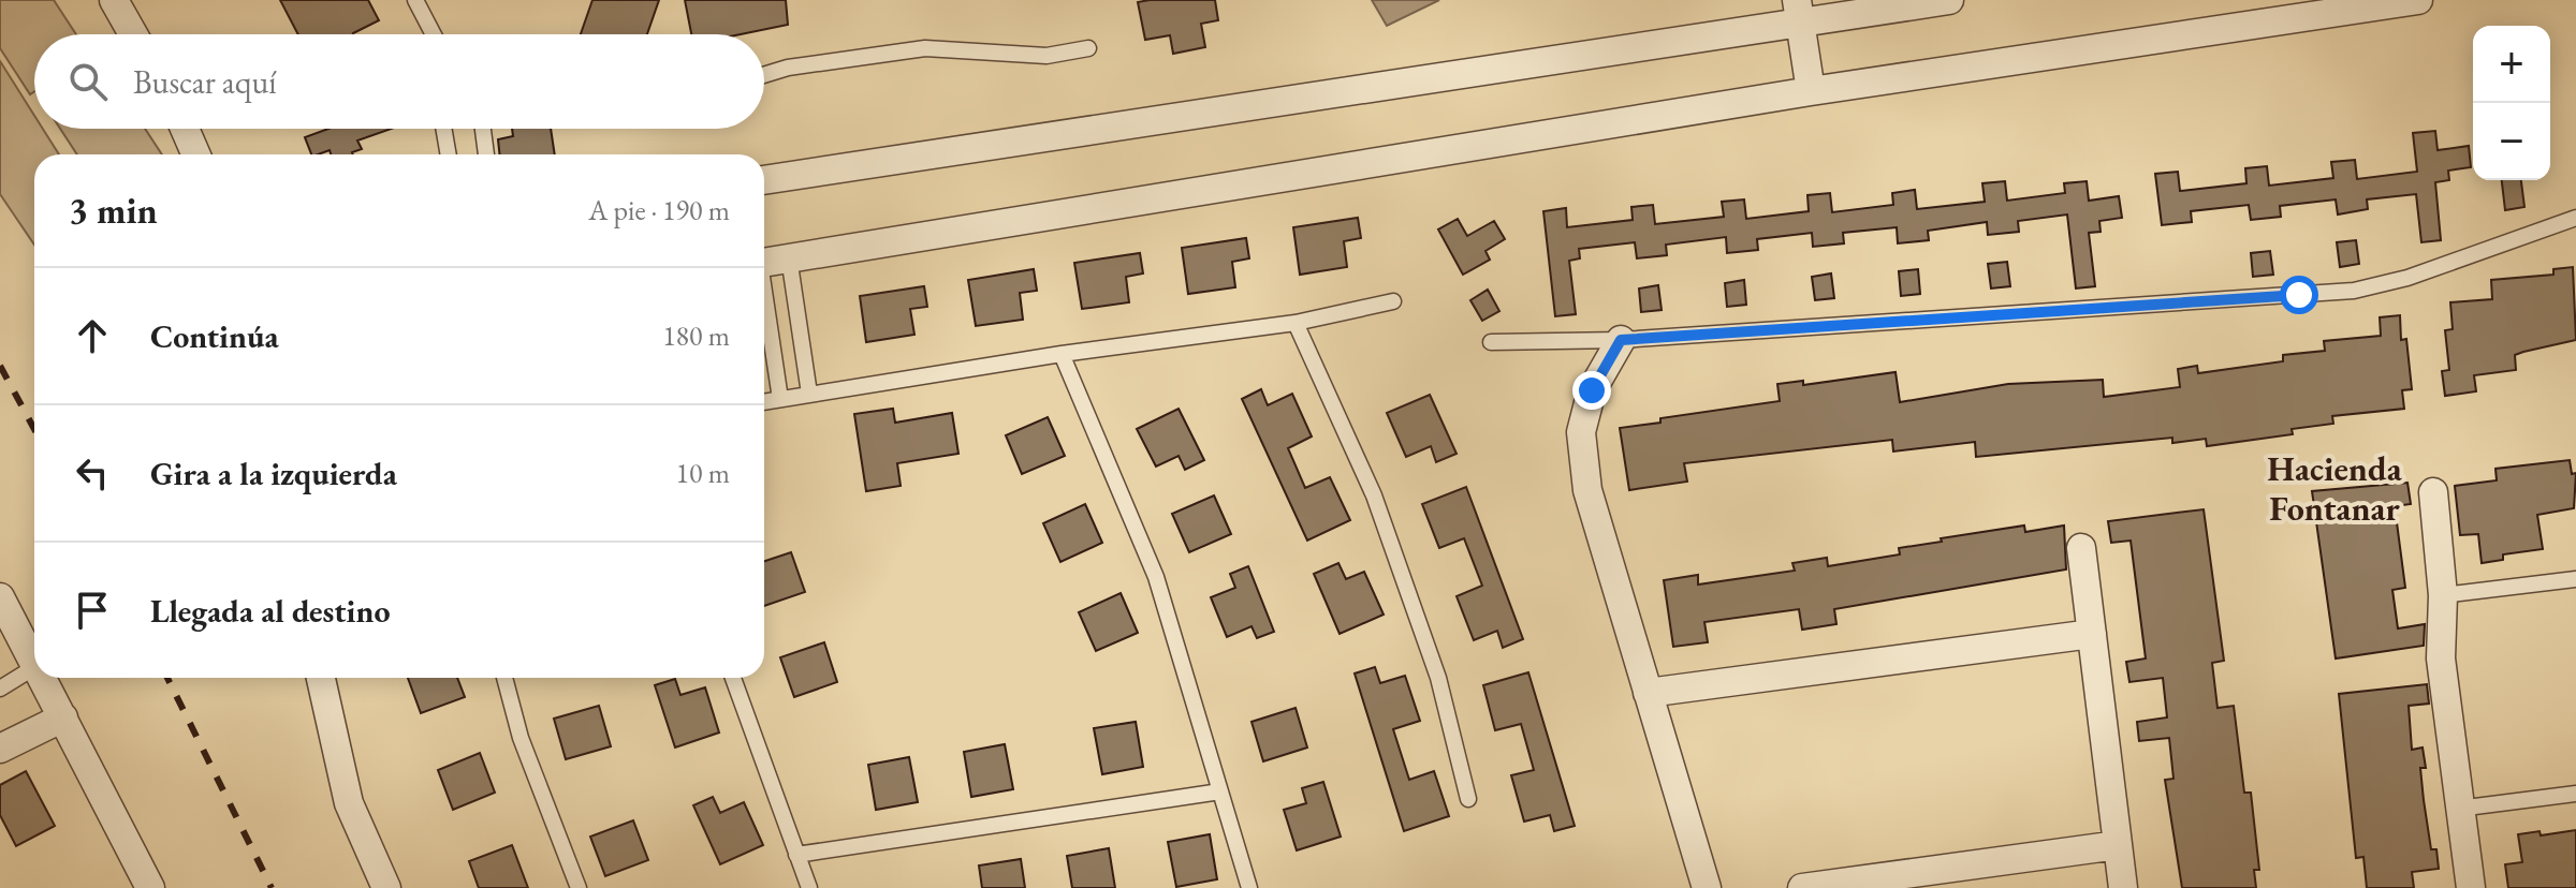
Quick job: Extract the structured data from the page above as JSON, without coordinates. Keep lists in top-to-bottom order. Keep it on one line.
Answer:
{"districts":["Hacienda Fontanar"],"page":{"map_buttons":["+","−"],"search":"Buscar aquí","heading":["3 min","A pie · 190 m"],"list":[["Continúa","180 m"],["Gira a la izquierda","10 m"],"Llegada al destino"]}}
